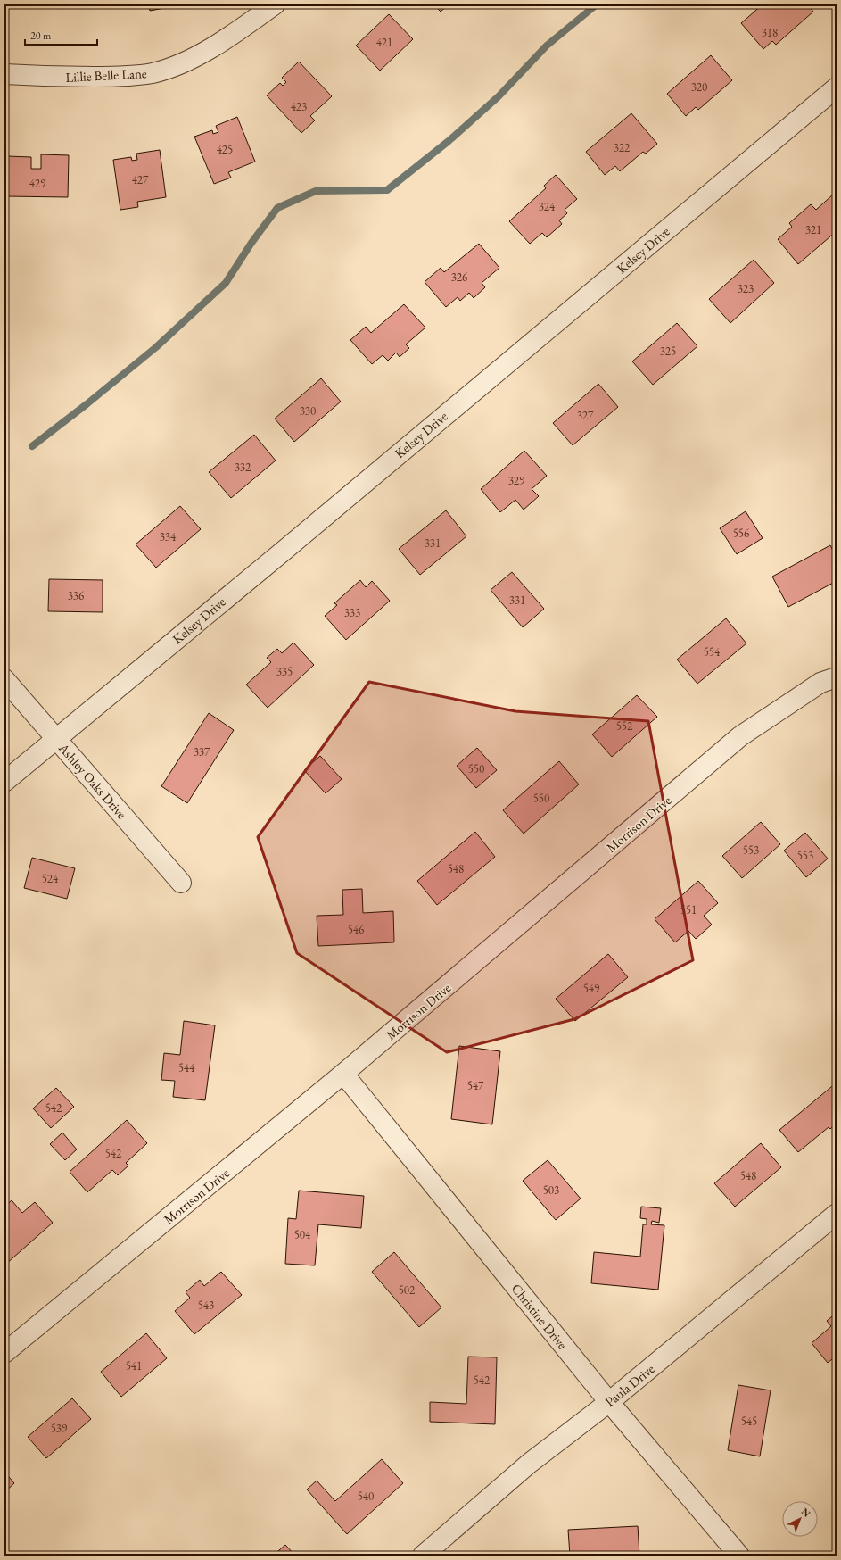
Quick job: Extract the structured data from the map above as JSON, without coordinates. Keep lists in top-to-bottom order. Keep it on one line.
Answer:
{"streets":{"street":["Lillie Belle Lane","Kelsey Drive","Ashley Oaks Drive","Morrison Drive","Christine Drive","Paula Drive"]},"crossings":[["Kelsey Drive","Ashley Oaks Drive"],["Morrison Drive","Christine Drive"],["Christine Drive","Paula Drive"]],"house_numbers":["318","421","320","423","322","425","427","429","324","321","326","323","325","330","327","332","329","556","334","331","336","331","333","554","335","552","337","550","550","553","553","548","524","551","546","549","544","547","542","542","548","503","504","502","543","541","542","545","539","540"],"scale_bar":"20 m","north":"top right"}
